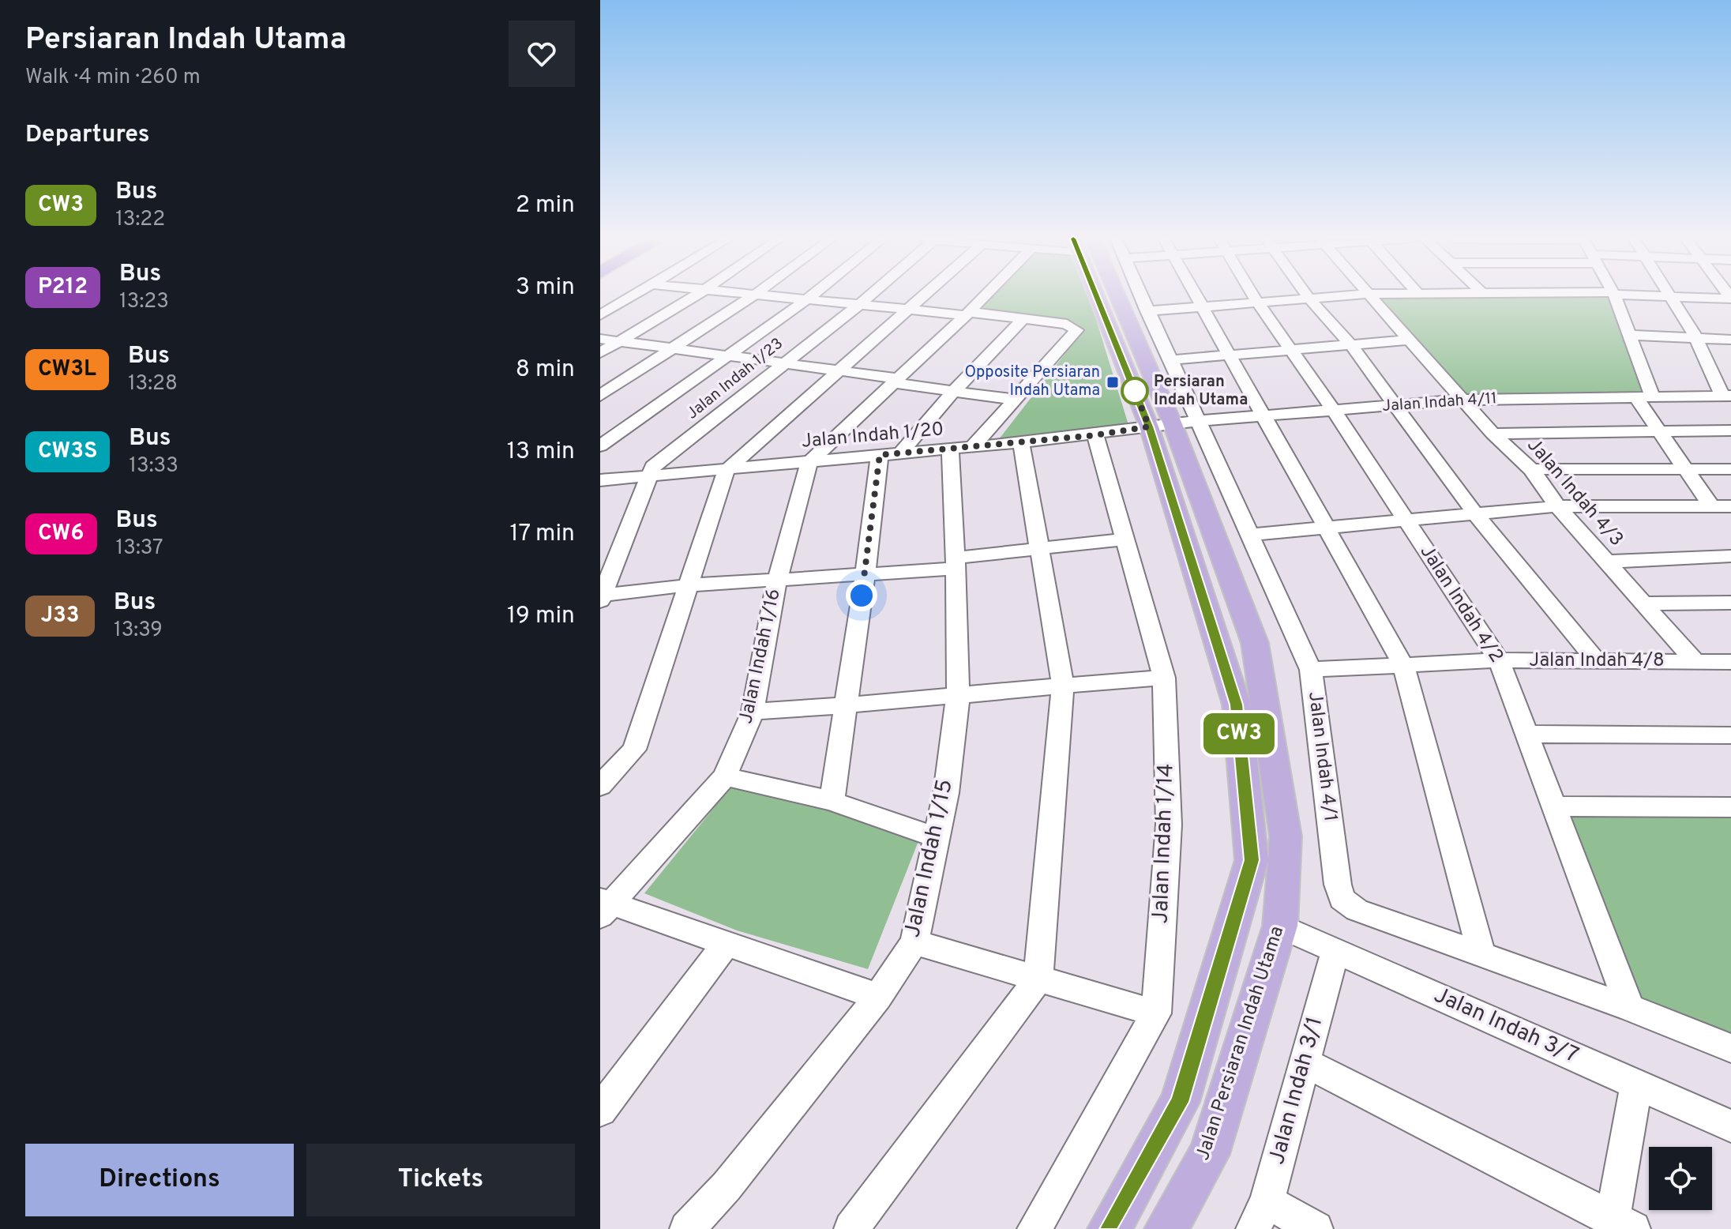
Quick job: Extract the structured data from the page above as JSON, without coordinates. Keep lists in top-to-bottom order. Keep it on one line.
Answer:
{"streets":{"main road":["Jalan Persiaran Indah Utama"],"street":["Jalan Indah 1/23","Jalan Indah 4/11","Jalan Indah 1/20","Jalan Indah 4/3","Jalan Indah 4/2","Jalan Indah 1/16","Jalan Indah 4/8","Jalan Indah 4/1","Jalan Indah 1/14","Jalan Indah 1/15","Jalan Indah 3/7","Jalan Indah 3/1"]},"crossings":[["Jalan Indah 1/23","Jalan Indah 1/20"],["Jalan Indah 4/11","Jalan Indah 1/20"],["Jalan Indah 4/11","Jalan Indah 4/3"],["Jalan Indah 4/11","Jalan Indah 4/2"],["Jalan Indah 4/11","Jalan Indah 4/1"],["Jalan Indah 4/11","Jalan Persiaran Indah Utama"],["Jalan Indah 1/20","Jalan Indah 1/16"],["Jalan Indah 1/20","Jalan Indah 4/1"],["Jalan Indah 1/20","Jalan Indah 1/14"],["Jalan Indah 1/20","Jalan Indah 1/15"],["Jalan Indah 1/20","Jalan Persiaran Indah Utama"],["Jalan Indah 4/3","Jalan Indah 4/8"],["Jalan Indah 4/2","Jalan Indah 4/8"],["Jalan Indah 4/2","Jalan Indah 4/1"],["Jalan Indah 4/8","Jalan Indah 4/1"],["Jalan Indah 4/1","Jalan Persiaran Indah Utama"],["Jalan Indah 3/7","Jalan Persiaran Indah Utama"],["Jalan Indah 3/7","Jalan Indah 3/1"]],"places":{"transit":["Opposite Persiaran Indah Utama"],"other":["Persiaran Indah Utama"]},"lines":["bus line CW3"],"page":{"heading":[["Persiaran Indah Utama","Walk · 4 min · 260 m"],"Departures"],"on_map":"CW3","list":[{"mark":"CW3","name":"Bus","note":"13:22","value":"2 min"},{"mark":"P212","name":"Bus","note":"13:23","value":"3 min"},{"mark":"CW3L","name":"Bus","note":"13:28","value":"8 min"},{"mark":"CW3S","name":"Bus","note":"13:33","value":"13 min"},{"mark":"CW6","name":"Bus","note":"13:37","value":"17 min"},{"mark":"J33","name":"Bus","note":"13:39","value":"19 min"}],"buttons":["Directions","Tickets"]}}
